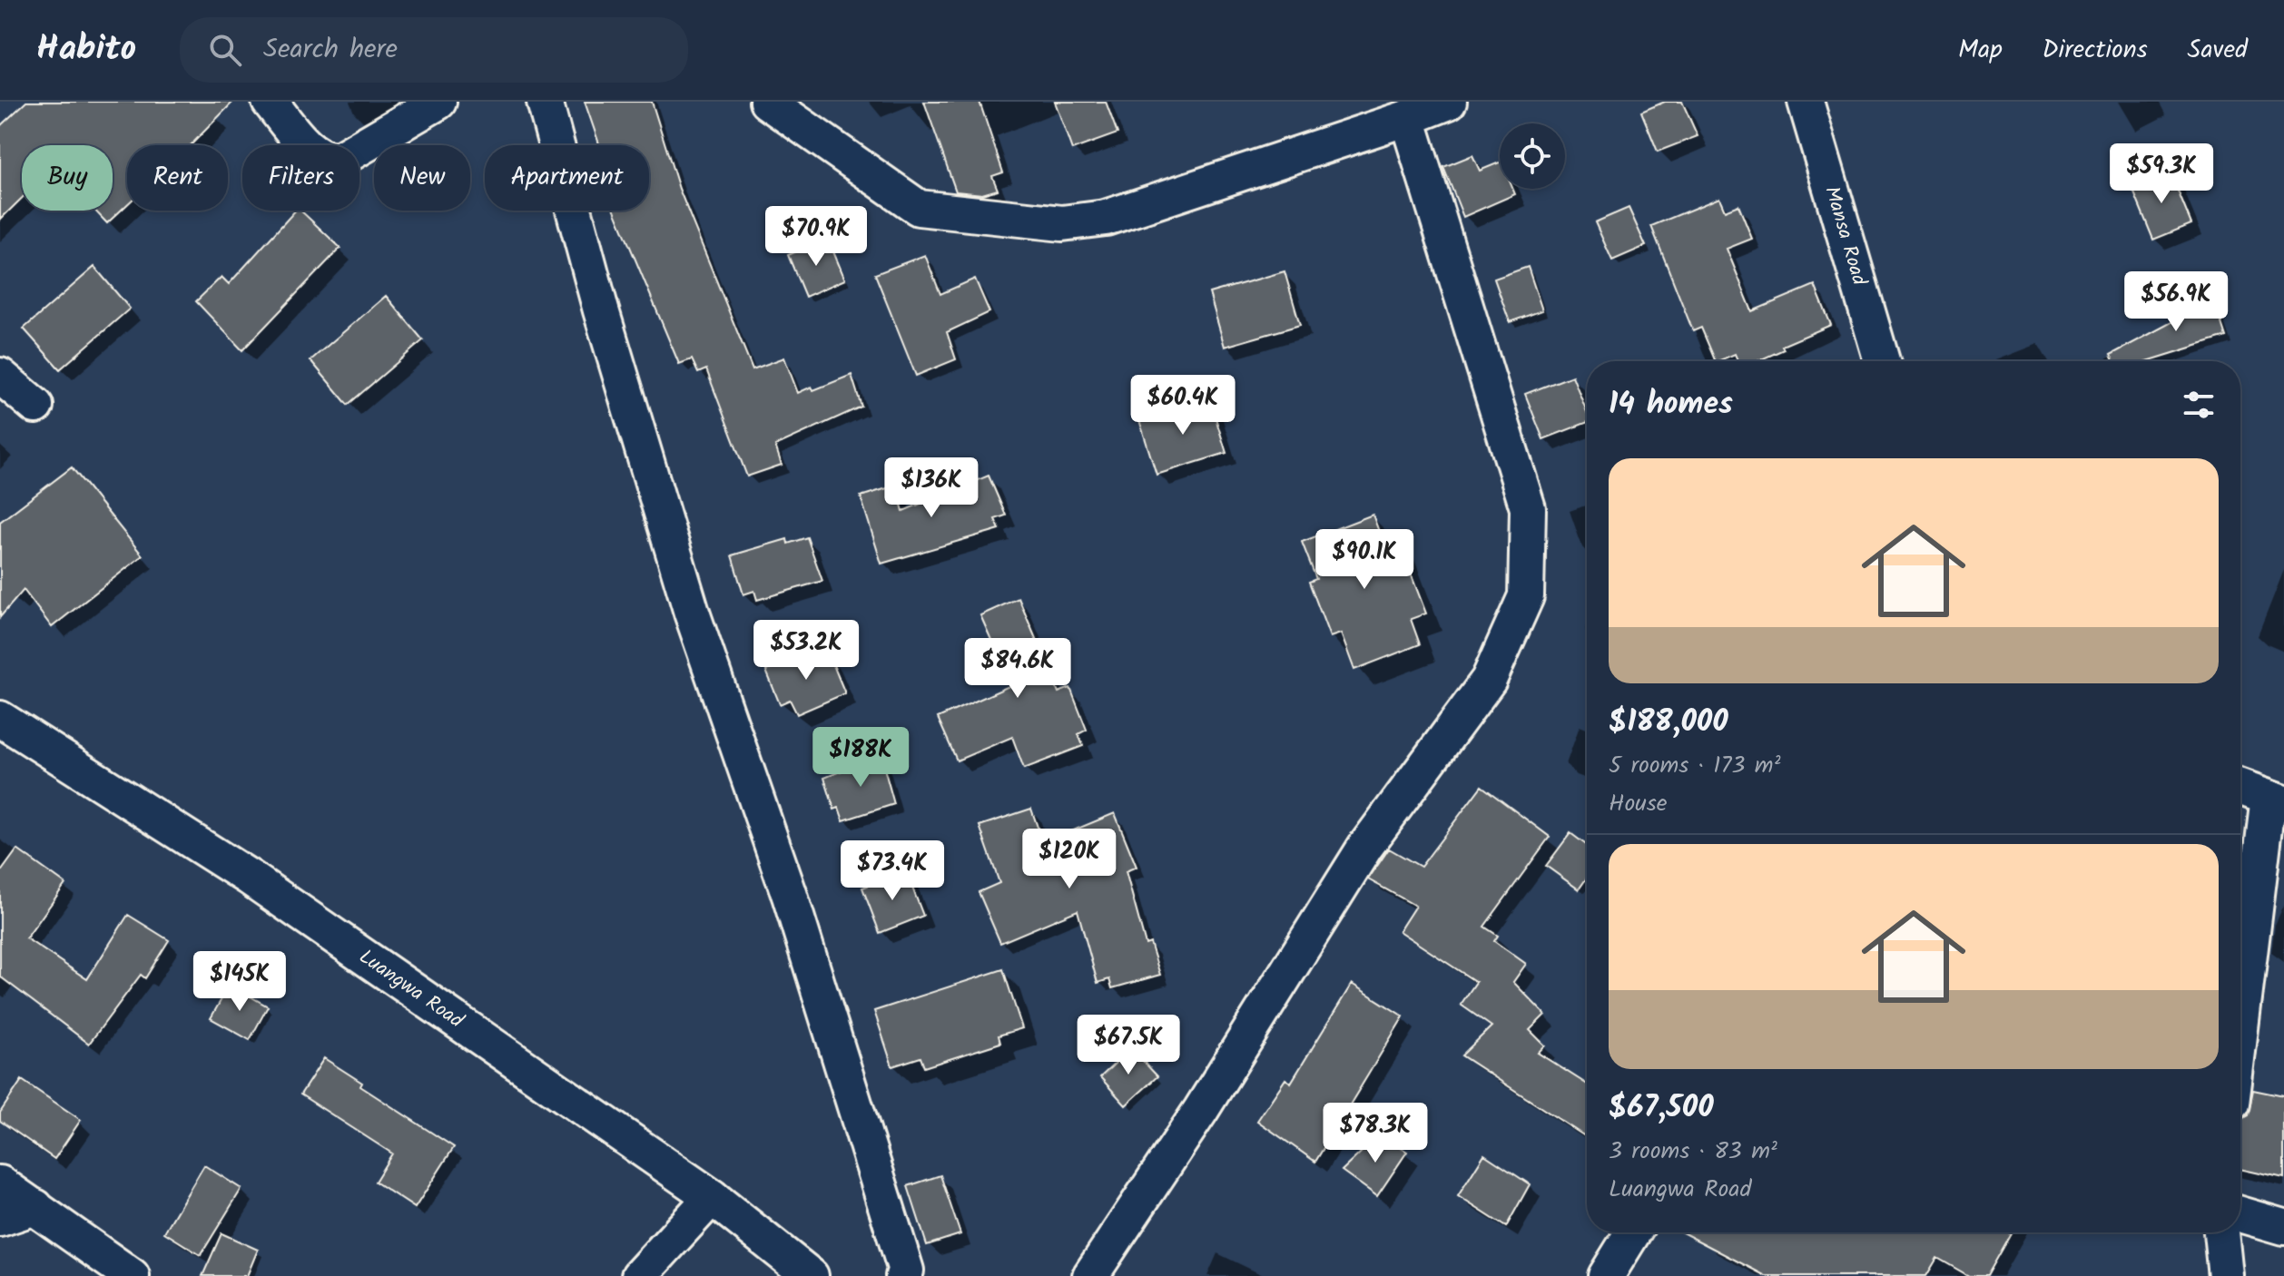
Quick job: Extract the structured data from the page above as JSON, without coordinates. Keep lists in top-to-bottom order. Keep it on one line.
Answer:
{"streets":{"street":["Mansa Road","Luangwa Road"]},"page":{"header":"Habito","search":"Search here","nav":["Map","Directions","Saved"],"price":["$59.3K","$70.9K","$56.9K","$60.4K","$136K","$90.1K","$53.2K","$84.6K","$188K","$120K","$73.4K","$145K","$67.5K","$78.3K"],"chip":["Buy","Rent","Filters","New","Apartment"],"heading":"14 homes","list":[{"name":"$188,000","note":"5 rooms · 173 m² · House"},{"name":"$67,500","note":"3 rooms · 83 m² · Luangwa Road"}]}}
